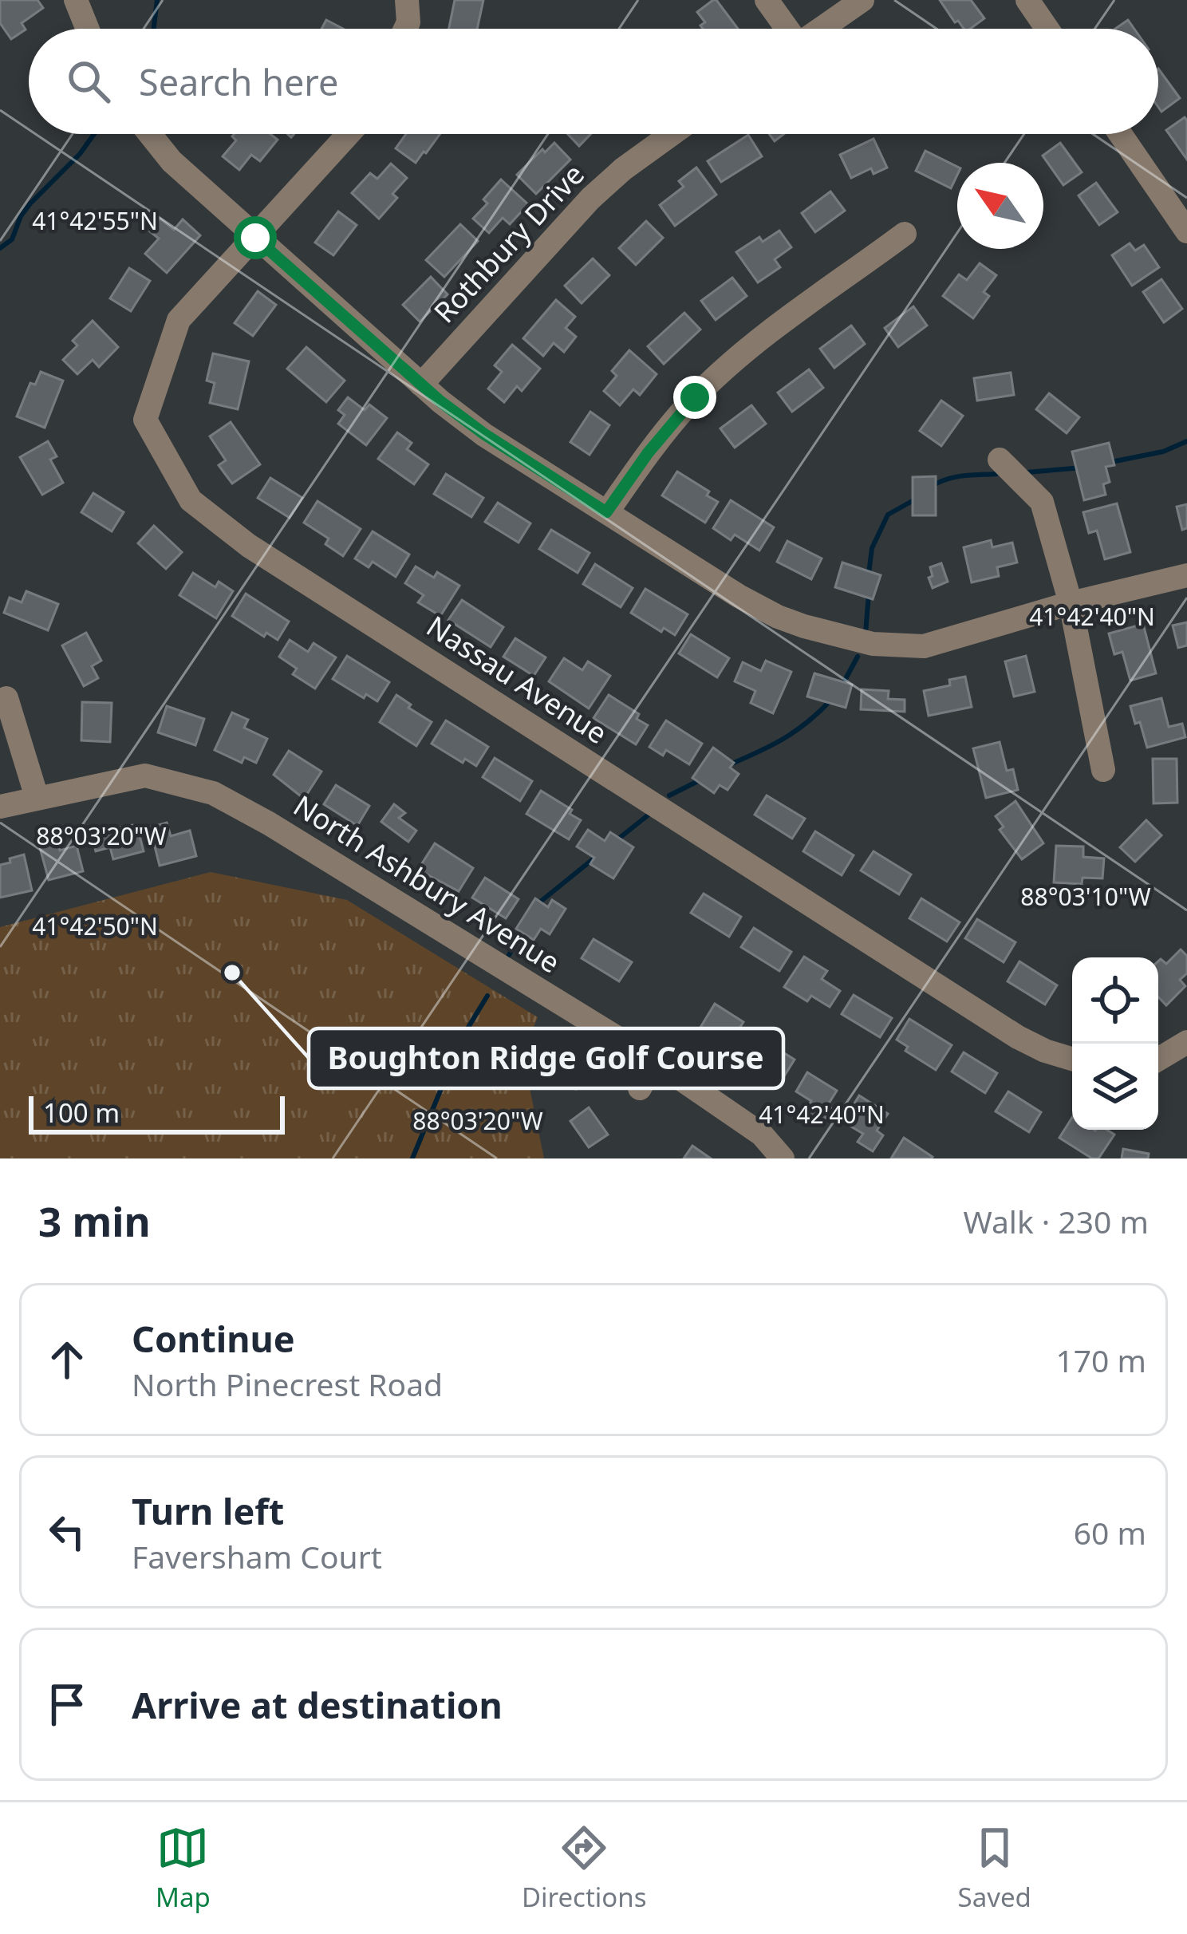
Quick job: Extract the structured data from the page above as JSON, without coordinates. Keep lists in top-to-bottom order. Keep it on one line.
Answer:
{"streets":{"street":["Rothbury Drive","Nassau Avenue","North Ashbury Avenue"]},"places":["Boughton Ridge Golf Course"],"scale_bar":"100 m","north":"top left","page":{"search":"Search here","scale":"100 m","heading":["3 min","Walk · 230 m"],"list":[["Continue","North Pinecrest Road","170 m"],["Turn left","Faversham Court","60 m"],"Arrive at destination"],"nav":["Map","Directions","Saved"]},"coordinates":["41°42'55\"N","41°42'40\"N","88°03'20\"W","88°03'10\"W","41°42'50\"N"]}
